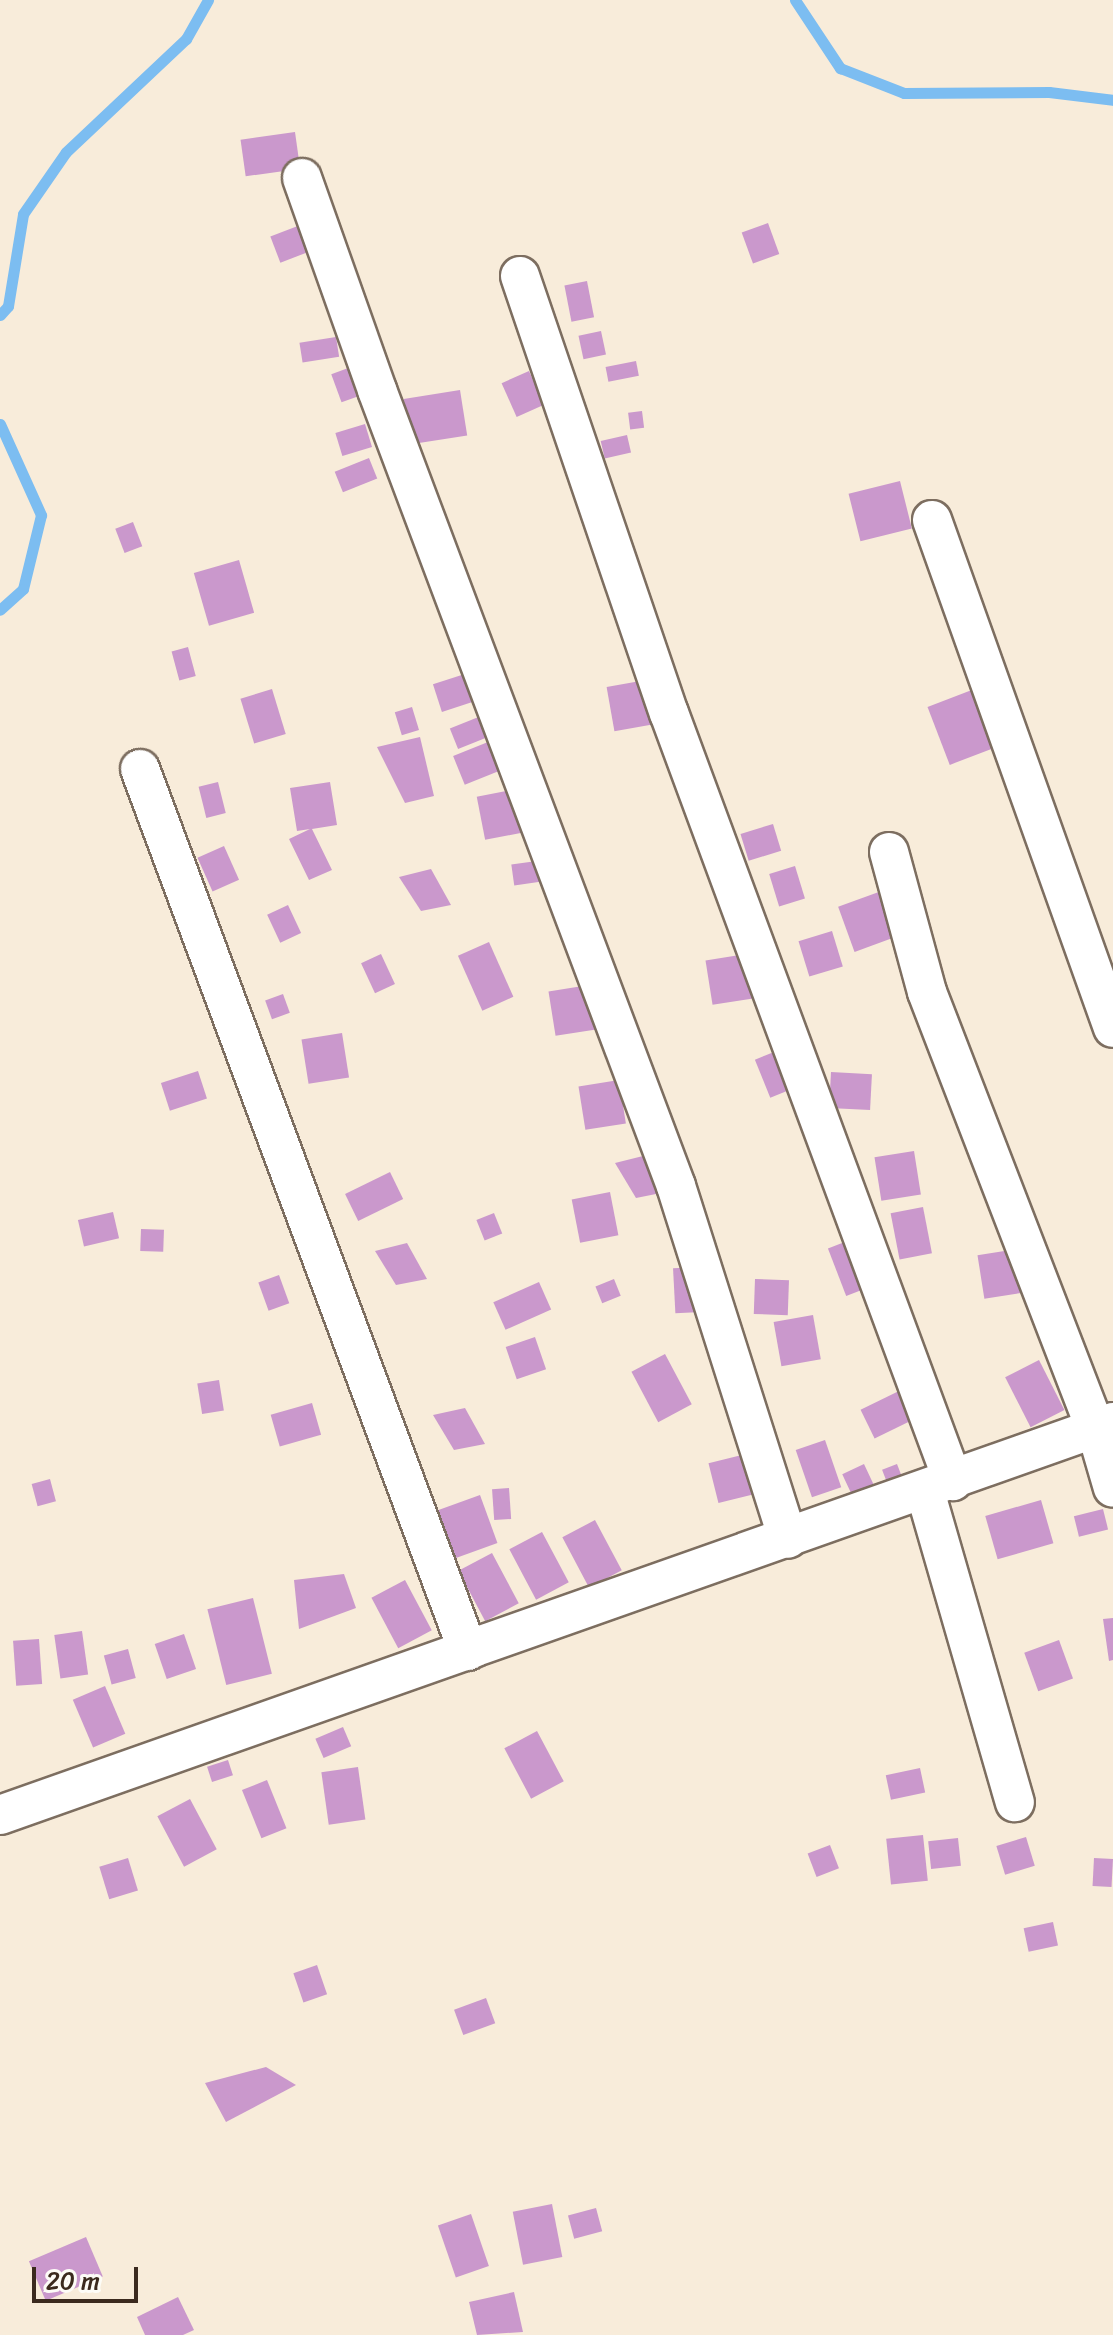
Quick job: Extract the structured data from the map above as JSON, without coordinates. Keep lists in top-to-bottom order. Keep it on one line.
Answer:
{"scale_bar":"20 m"}
